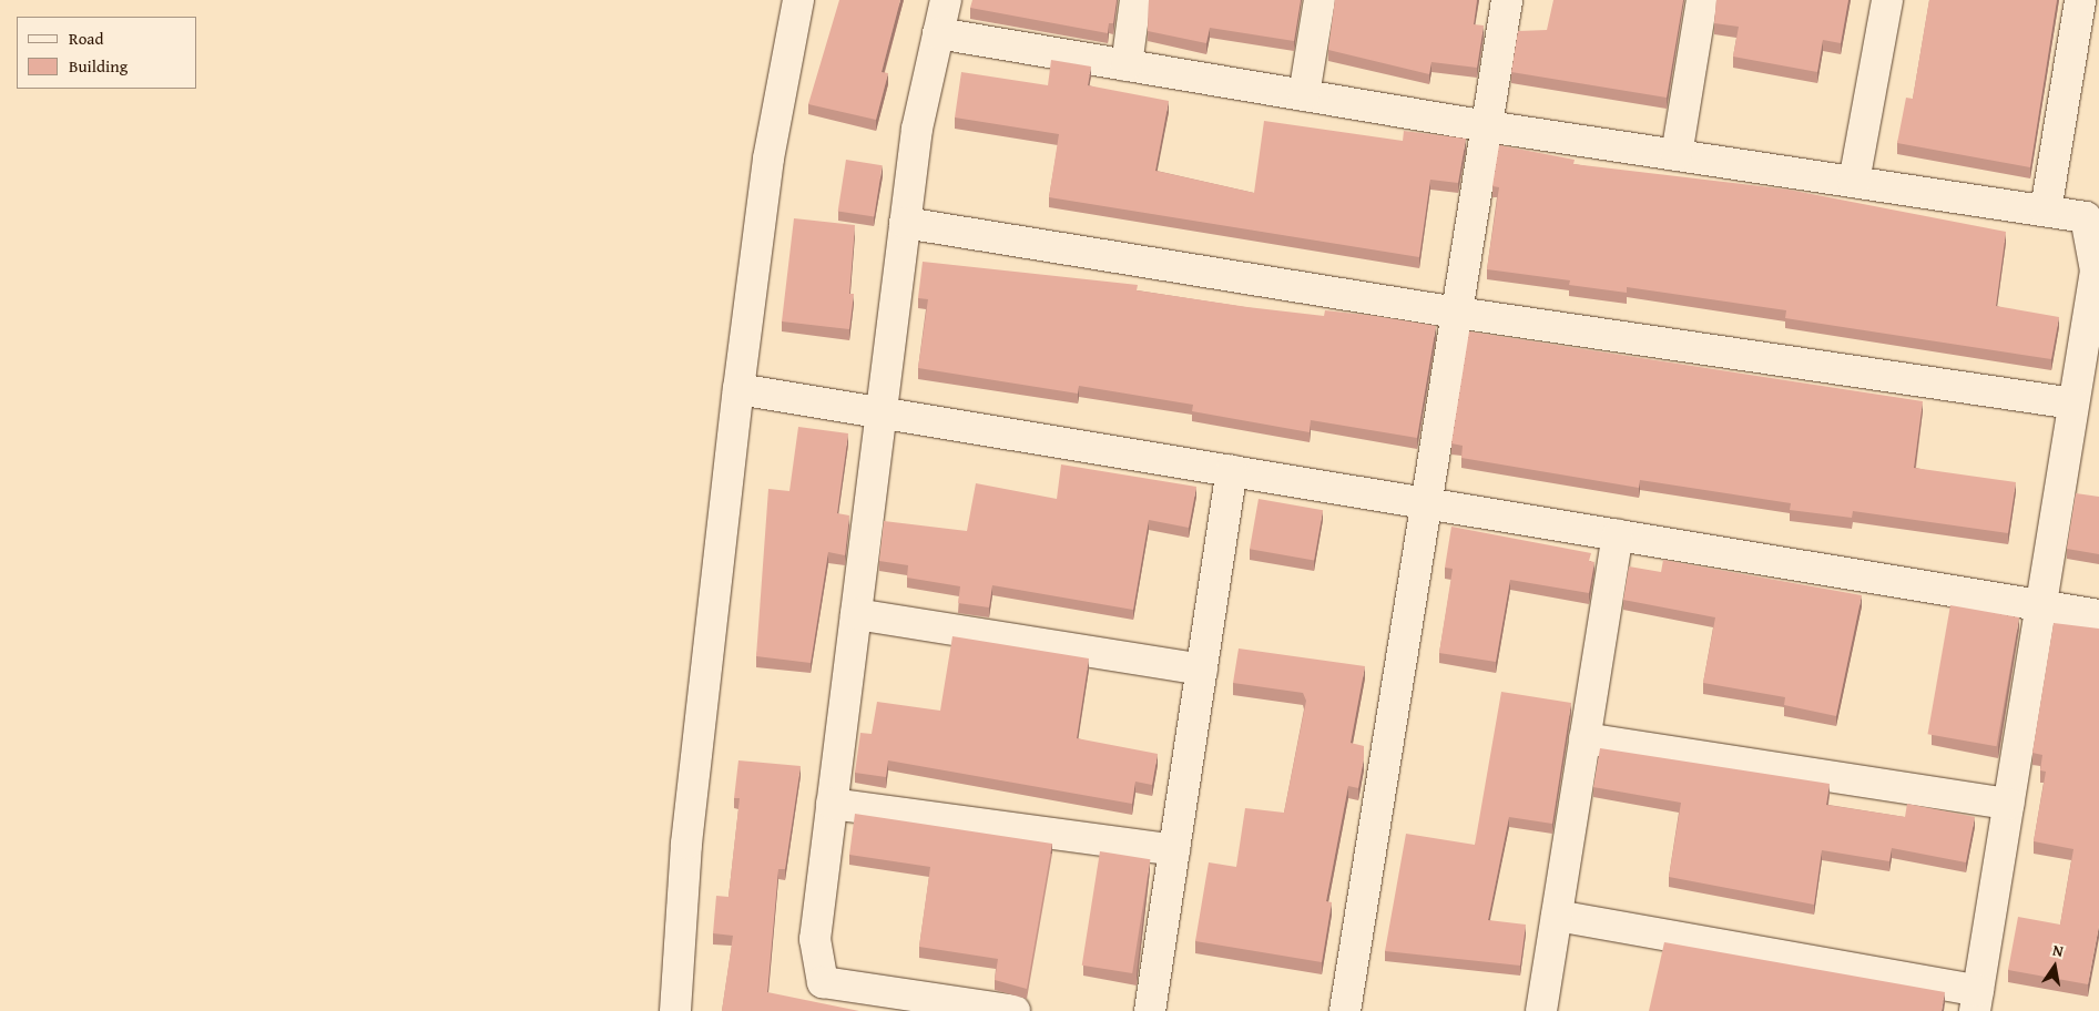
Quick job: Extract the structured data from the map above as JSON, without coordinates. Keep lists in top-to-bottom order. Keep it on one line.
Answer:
{"legend":["Road","Building"],"north":"top"}
